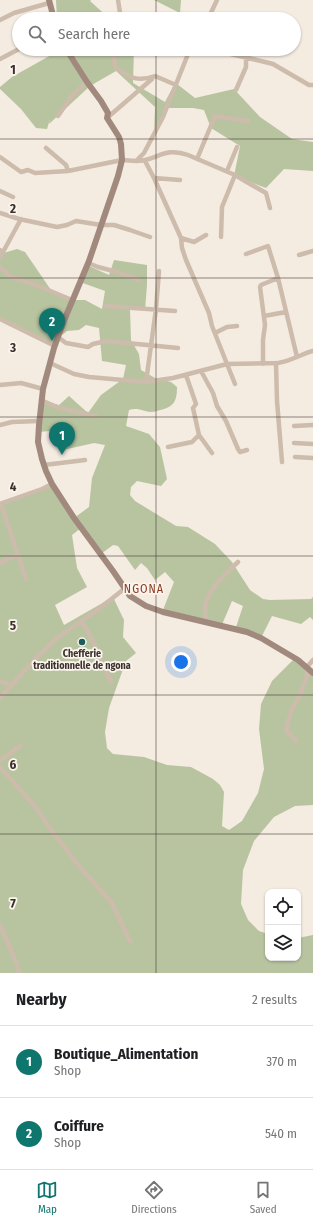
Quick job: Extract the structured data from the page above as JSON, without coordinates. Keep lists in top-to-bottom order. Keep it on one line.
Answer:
{"districts":["NGONA"],"places":["Chefferie traditionnelle de ngona"],"page":{"search":"Search here","pins":["2","1"],"heading":["Nearby","2 results"],"list":[{"mark":"1","name":"Boutique_Alimentation","note":"Shop","value":"370 m"},{"mark":"2","name":"Coiffure","note":"Shop","value":"540 m"}],"nav":["Map","Directions","Saved"]},"grid":{"rows":["1","2","3","4","5","6","7"]}}
